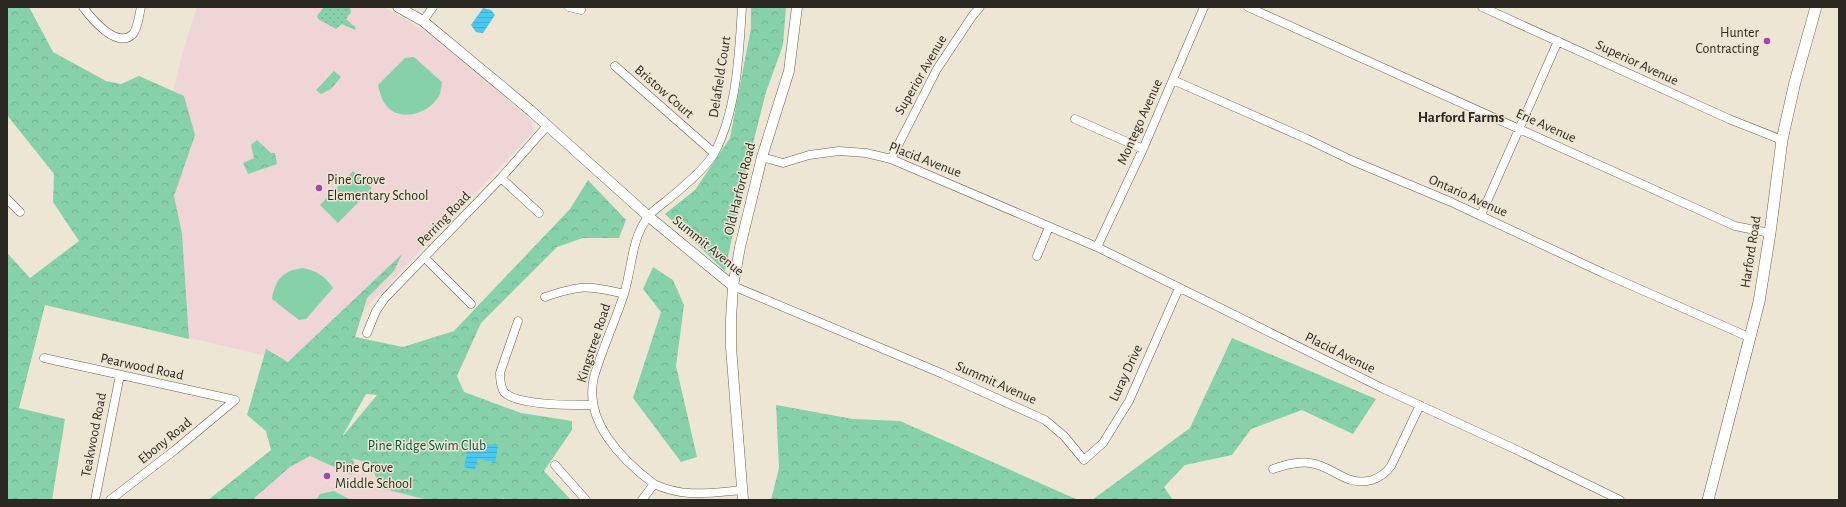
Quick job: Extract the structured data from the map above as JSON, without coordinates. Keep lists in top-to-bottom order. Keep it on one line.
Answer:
{"streets":{"main road":["Harford Road"],"street":["Superior Avenue","Delafield Court","Bristow Court","Montego Avenue","Erie Avenue","Placid Avenue","Old Harford Road","Ontario Avenue","Perring Road","Summit Avenue","Kingstree Road","Pearwood Road","Luray Drive","Teakwood Road","Ebony Road"]},"crossings":[["Superior Avenue","Placid Avenue"],["Superior Avenue","Harford Road"],["Delafield Court","Bristow Court"],["Delafield Court","Summit Avenue"],["Delafield Court","Kingstree Road"],["Montego Avenue","Placid Avenue"],["Montego Avenue","Ontario Avenue"],["Erie Avenue","Harford Road"],["Placid Avenue","Old Harford Road"],["Placid Avenue","Luray Drive"],["Old Harford Road","Summit Avenue"],["Old Harford Road","Kingstree Road"],["Ontario Avenue","Harford Road"],["Perring Road","Summit Avenue"],["Summit Avenue","Kingstree Road"],["Summit Avenue","Luray Drive"],["Pearwood Road","Teakwood Road"],["Pearwood Road","Ebony Road"]],"districts":["Harford Farms"],"parks":["Pine Ridge Swim Club"],"places":["Hunter Contracting","Pine Grove Elementary School","Pine Grove Middle School"]}
